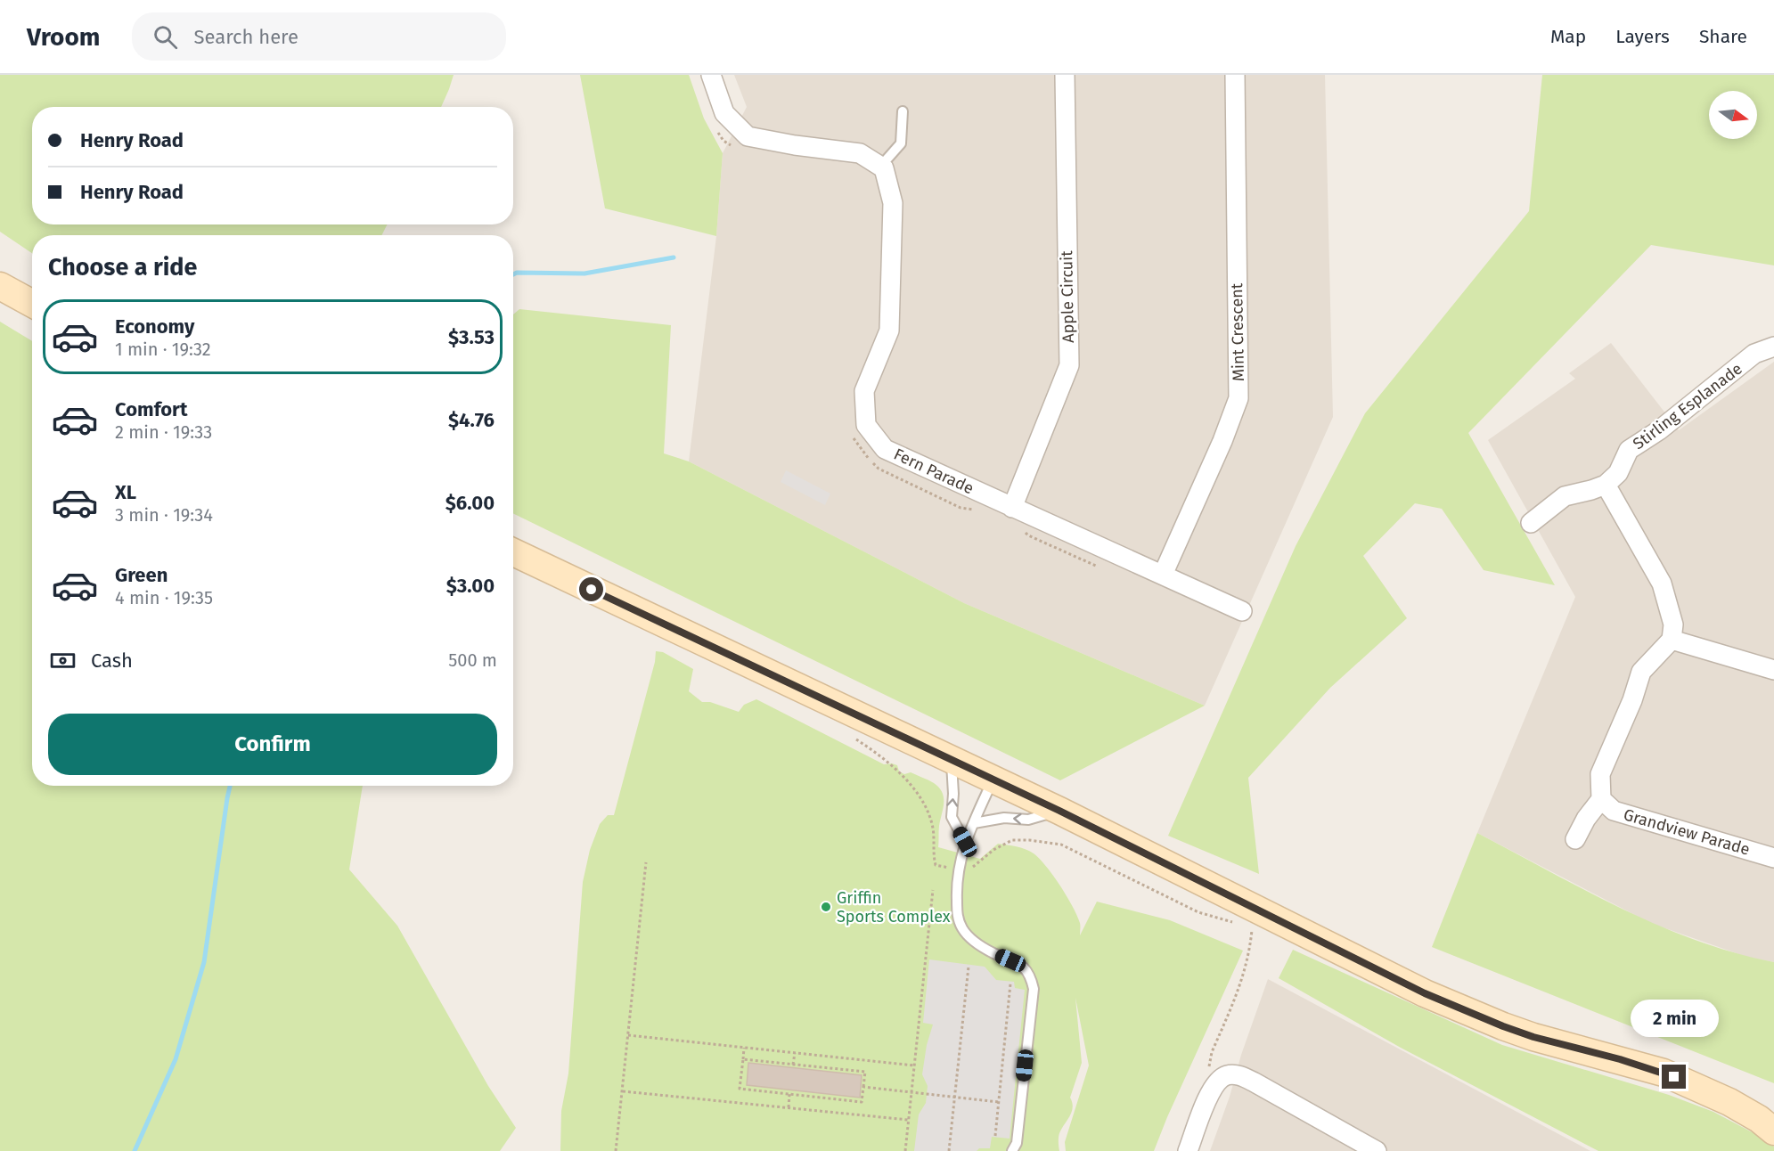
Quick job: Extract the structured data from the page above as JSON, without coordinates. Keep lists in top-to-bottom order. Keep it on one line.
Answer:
{"streets":{"street":["Apple Circuit","Mint Crescent","Stirling Esplanade","Fern Parade","Grandview Parade"]},"crossings":[["Apple Circuit","Fern Parade"],["Mint Crescent","Fern Parade"]],"places":["Griffin Sports Complex"],"north":"right","page":{"header":"Vroom","search":"Search here","nav":["Map","Layers","Share"],"banner":["Henry Road","Henry Road"],"heading":"Choose a ride","list":[{"name":"Economy","note":"1 min · 19:32","value":"$3.53"},{"name":"Comfort","note":"2 min · 19:33","value":"$4.76"},{"name":"XL","note":"3 min · 19:34","value":"$6.00"},{"name":"Green","note":"4 min · 19:35","value":"$3.00"}],"pay":["Cash","500 m"],"buttons":"Confirm","bubble":"2 min"}}
